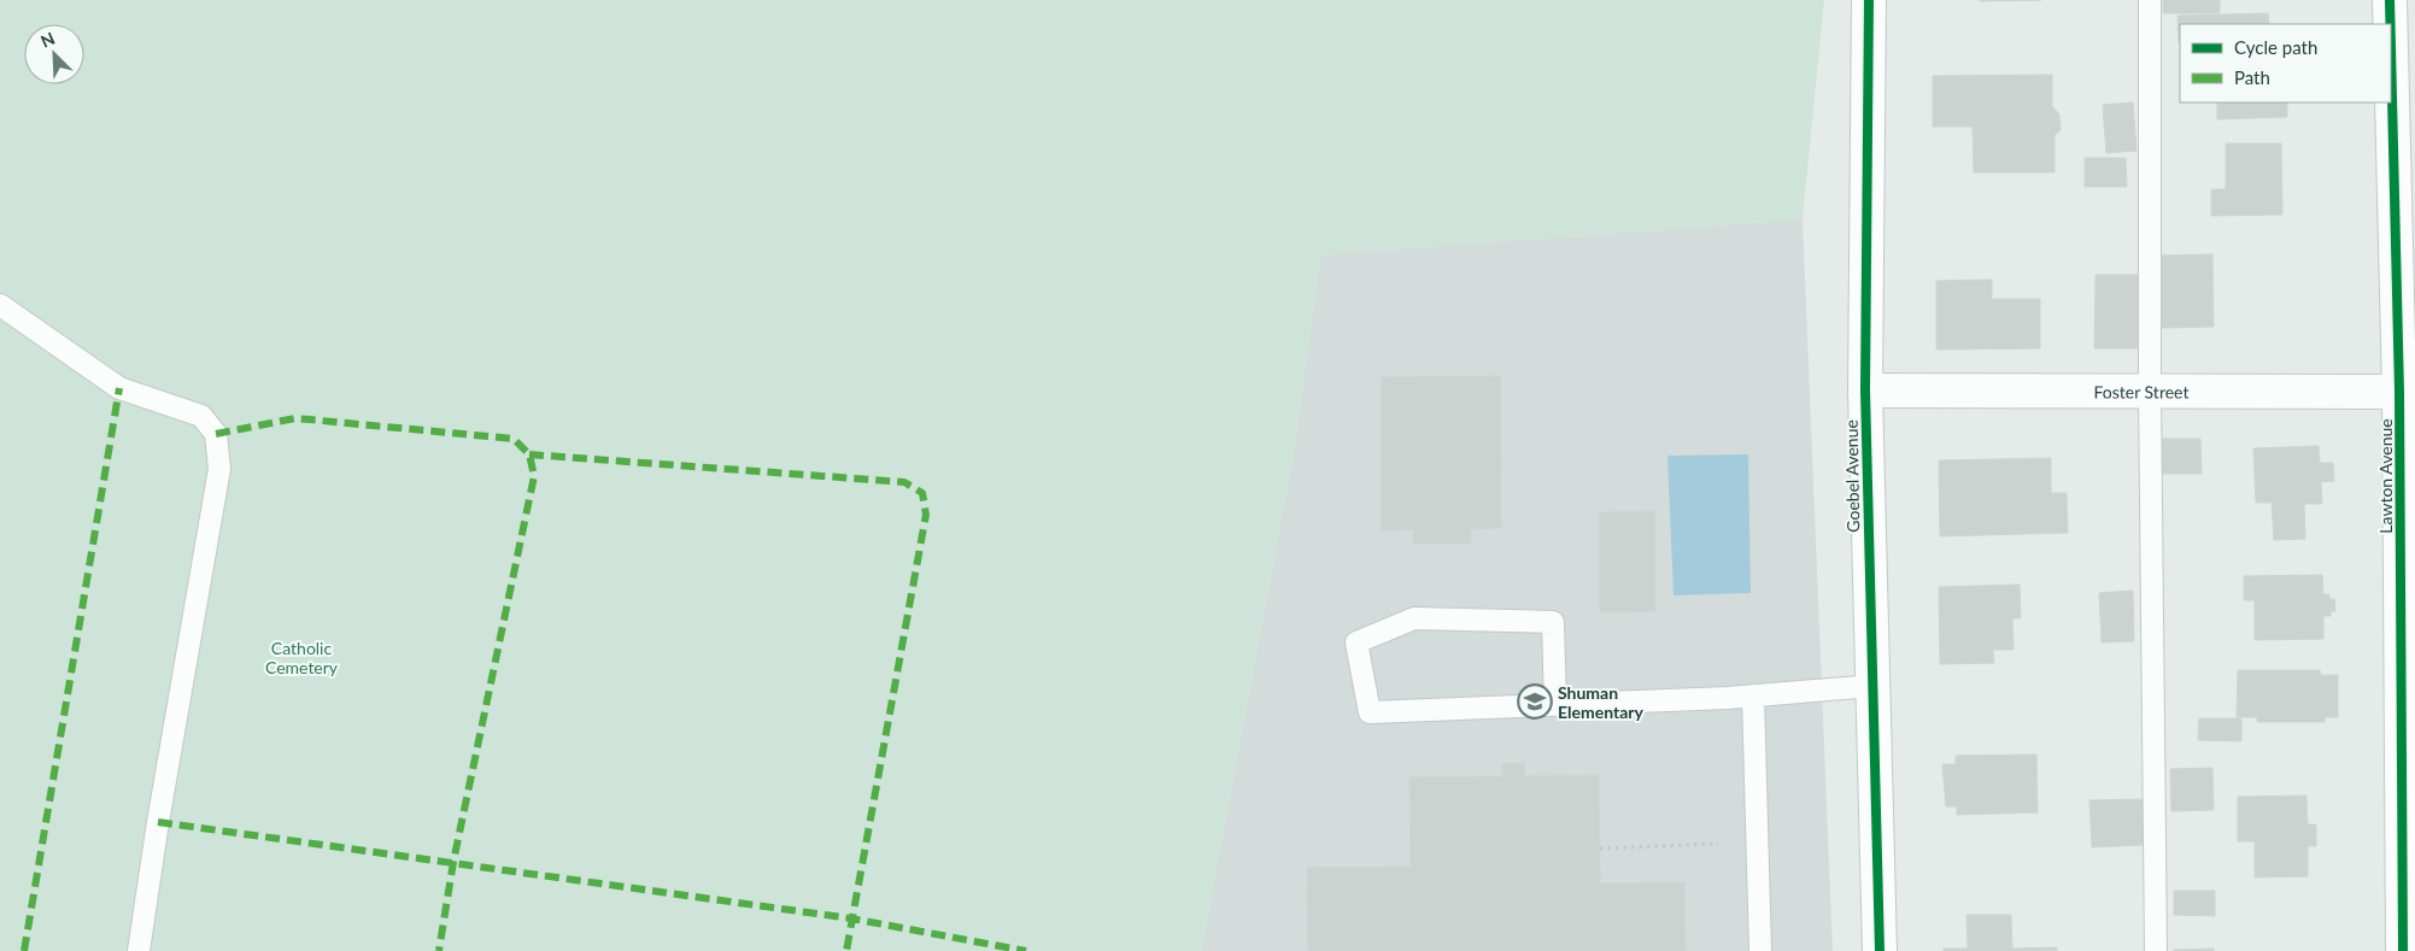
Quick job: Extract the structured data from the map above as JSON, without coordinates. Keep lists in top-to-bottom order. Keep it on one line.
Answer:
{"streets":{"street":["Foster Street","Goebel Avenue","Lawton Avenue"]},"crossings":[["Foster Street","Goebel Avenue"],["Foster Street","Lawton Avenue"]],"parks":["Catholic Cemetery"],"places":{"school or university":["Shuman Elementary"]},"legend":["Cycle path","Path"],"north":"top left"}
